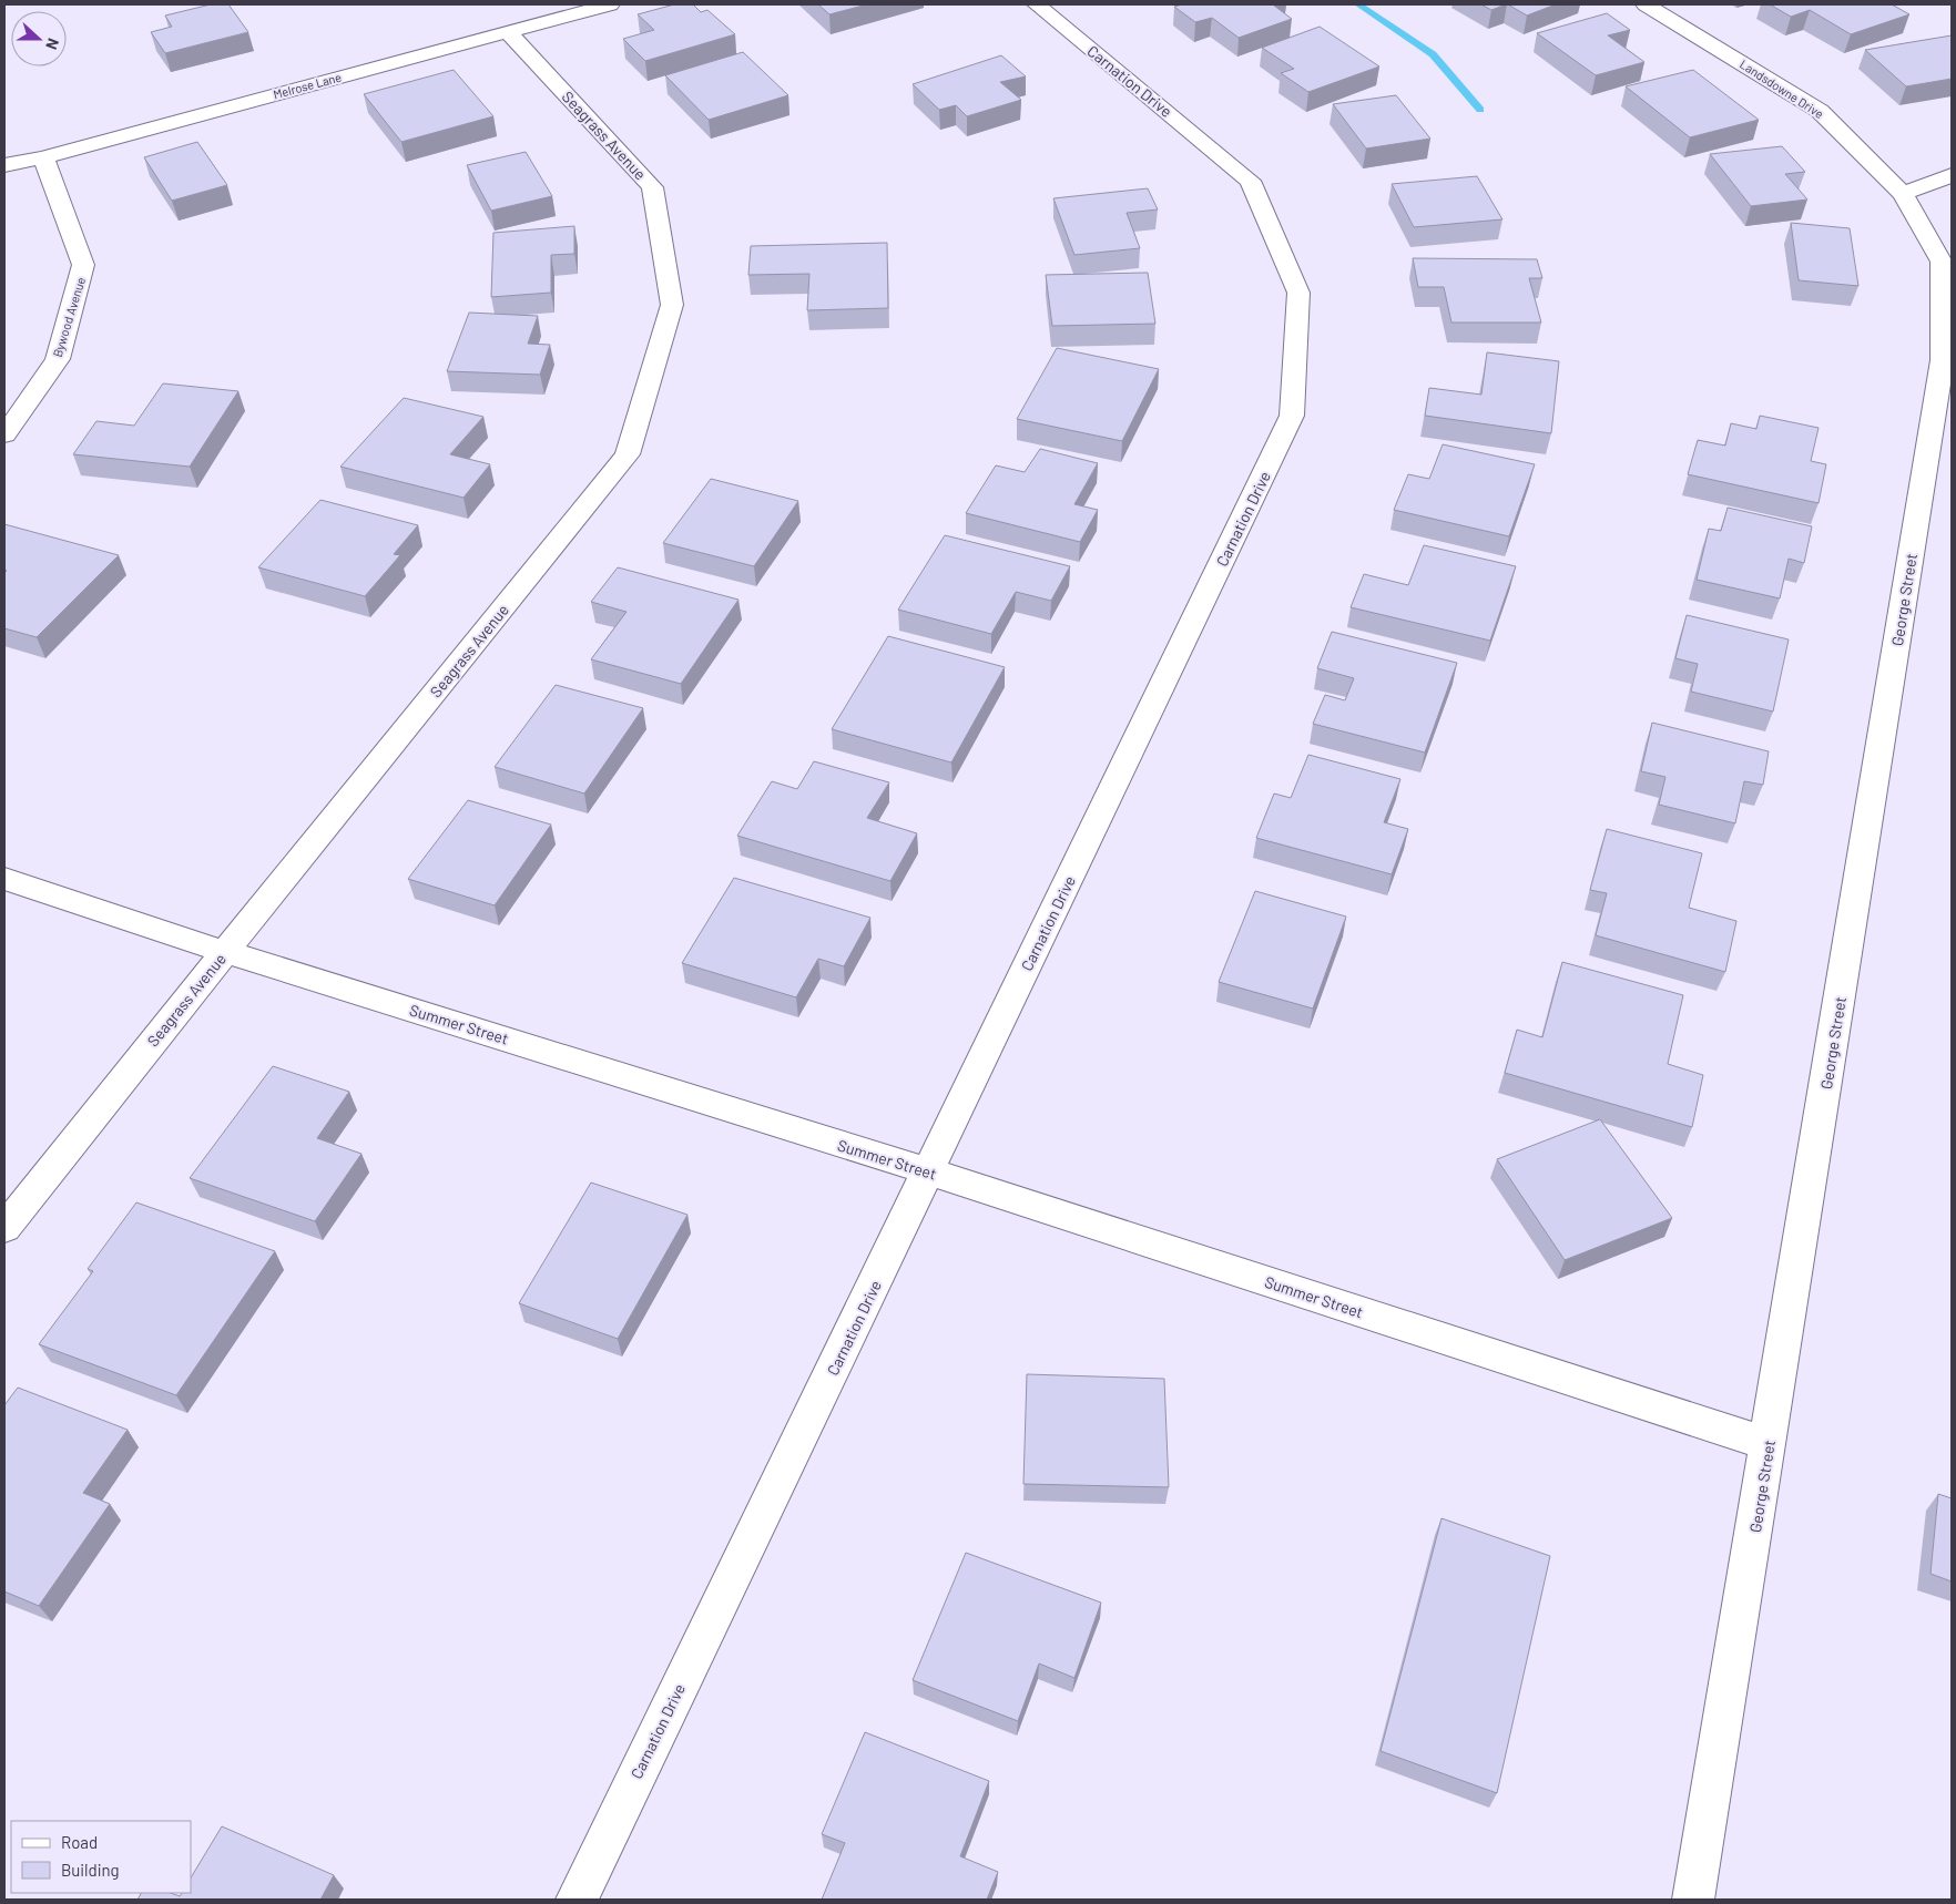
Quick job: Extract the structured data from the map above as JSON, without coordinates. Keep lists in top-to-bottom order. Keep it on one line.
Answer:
{"streets":{"street":["Carnation Drive","Melrose Lane","Landsdowne Drive","Seagrass Avenue","Bywood Avenue","George Street","Summer Street"]},"crossings":[["Carnation Drive","Summer Street"],["Melrose Lane","Seagrass Avenue"],["Melrose Lane","Bywood Avenue"],["Landsdowne Drive","George Street"],["Seagrass Avenue","Summer Street"],["George Street","Summer Street"]],"legend":["Road","Building"],"north":"right"}
